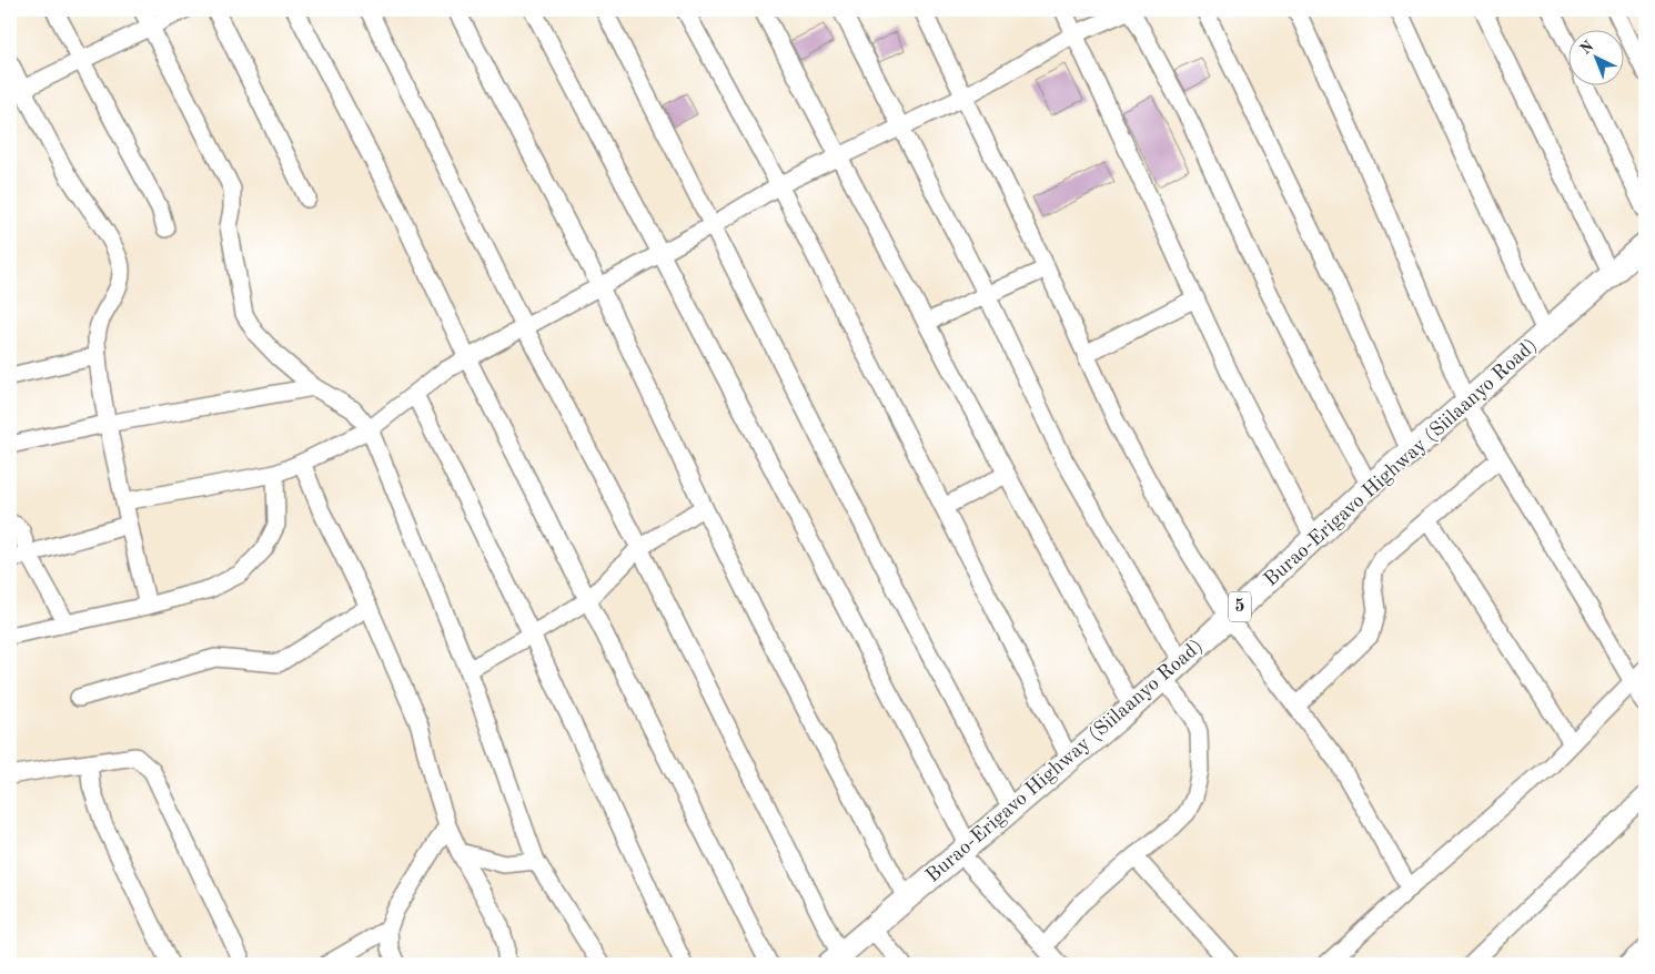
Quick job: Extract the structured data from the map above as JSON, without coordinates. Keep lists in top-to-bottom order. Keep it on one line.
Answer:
{"streets":{"highway":["Burao-Erigavo Highway (Siilaanyo Road)","5"]},"north":"top left"}
